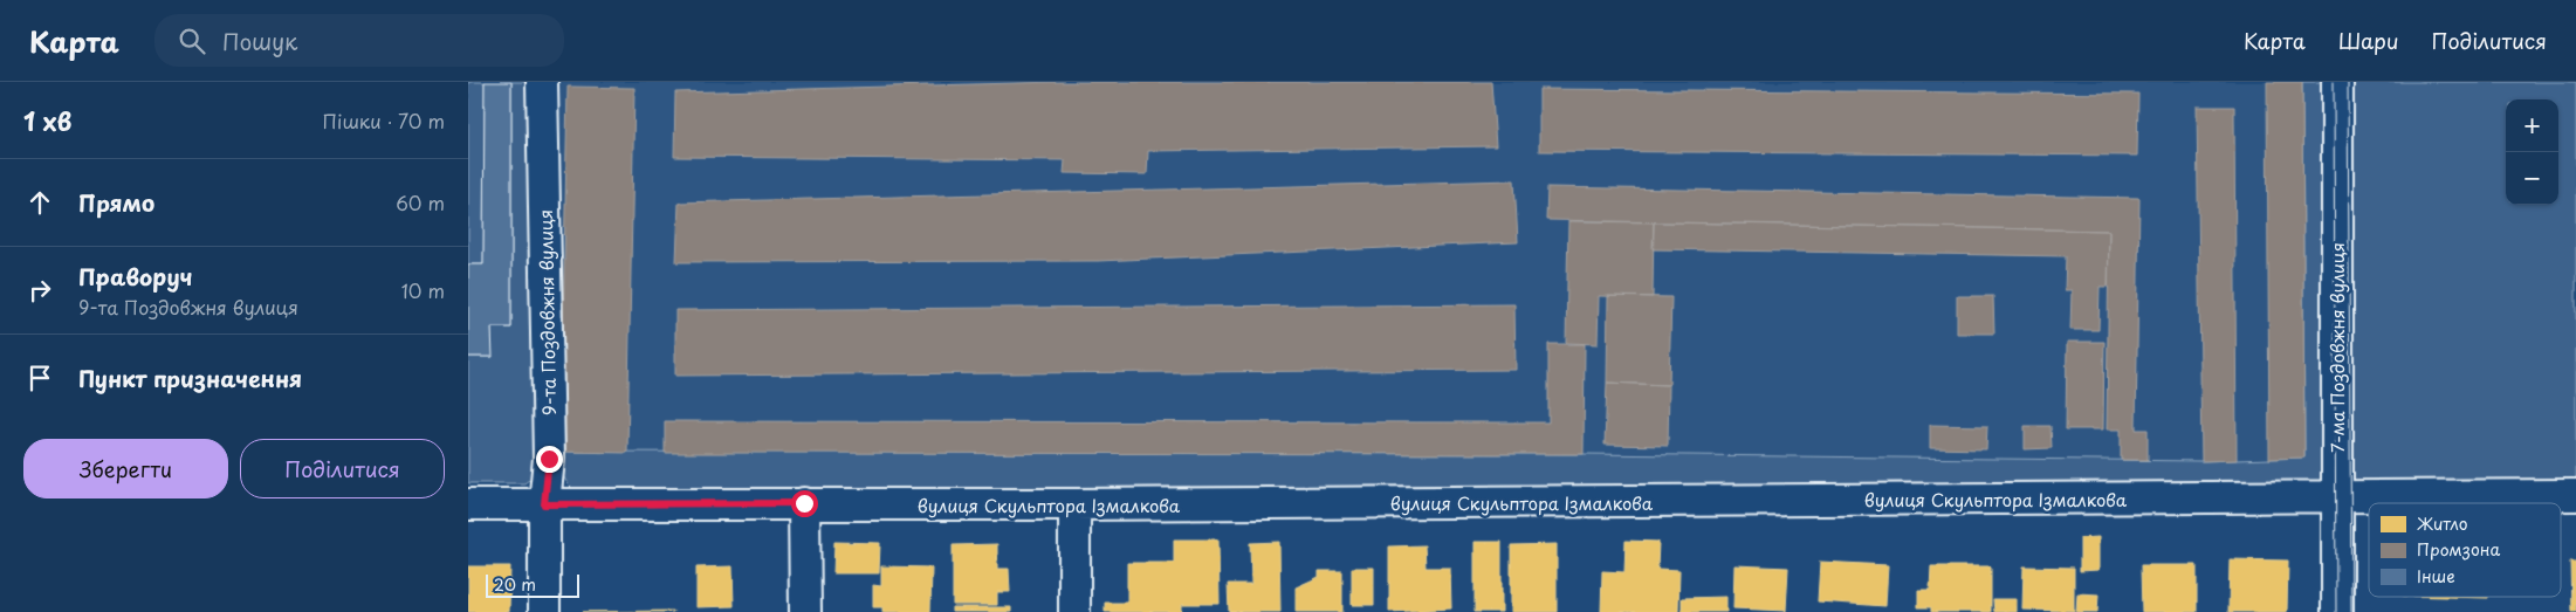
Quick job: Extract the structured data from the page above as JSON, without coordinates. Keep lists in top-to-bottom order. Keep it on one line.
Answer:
{"streets":{"street":["9-та Поздовжня вулиця","7-ма Поздовжня вулиця","вулиця Скульптора Ізмалкова"]},"crossings":[["9-та Поздовжня вулиця","вулиця Скульптора Ізмалкова"],["7-ма Поздовжня вулиця","вулиця Скульптора Ізмалкова"]],"legend":["Житло","Промзона","Інше"],"scale_bar":"20 m","page":{"header":"Карта","search":"Пошук","nav":["Карта","Шари","Поділитися"],"heading":["1 хв","Пішки · 70 m"],"map_buttons":["+","−"],"list":[["Прямо","60 m"],["Праворуч","9-та Поздовжня вулиця","10 m"],"Пункт призначення"],"buttons":["Зберегти","Поділитися"],"scale":"20 m"}}
